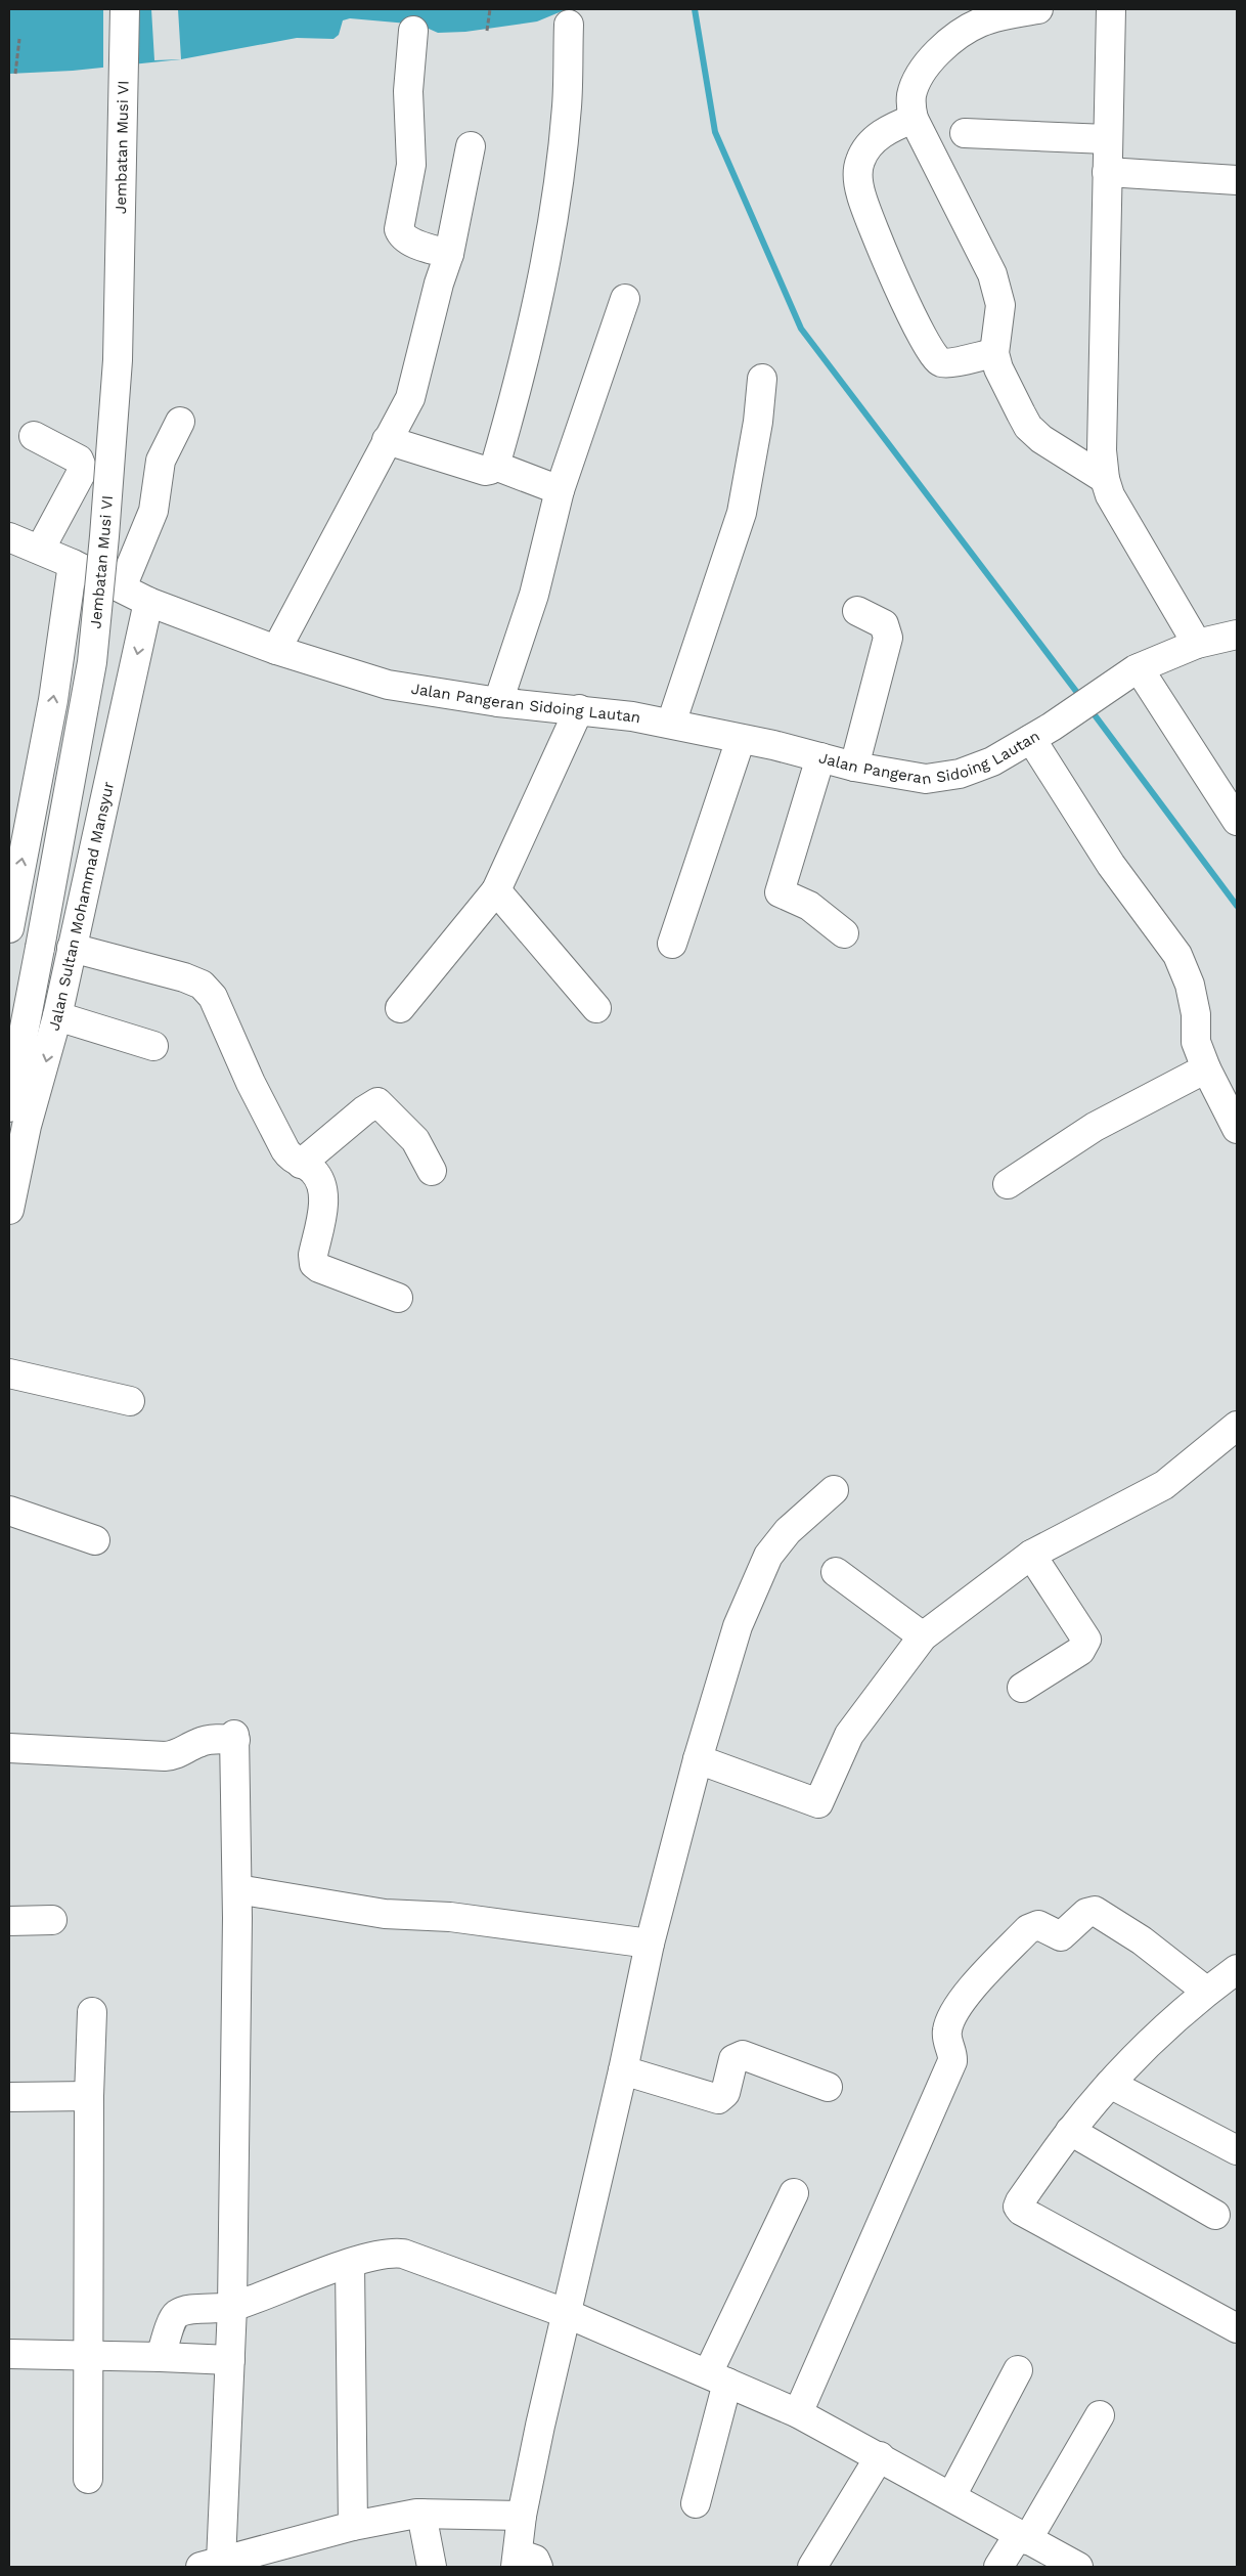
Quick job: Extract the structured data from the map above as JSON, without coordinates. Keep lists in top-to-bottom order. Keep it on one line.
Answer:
{"streets":{"street":["Jembatan Musi VI","Jalan Pangeran Sidoing Lautan","Jalan Sultan Mohammad Mansyur"]},"crossings":[["Jalan Pangeran Sidoing Lautan","Jalan Sultan Mohammad Mansyur"]]}
